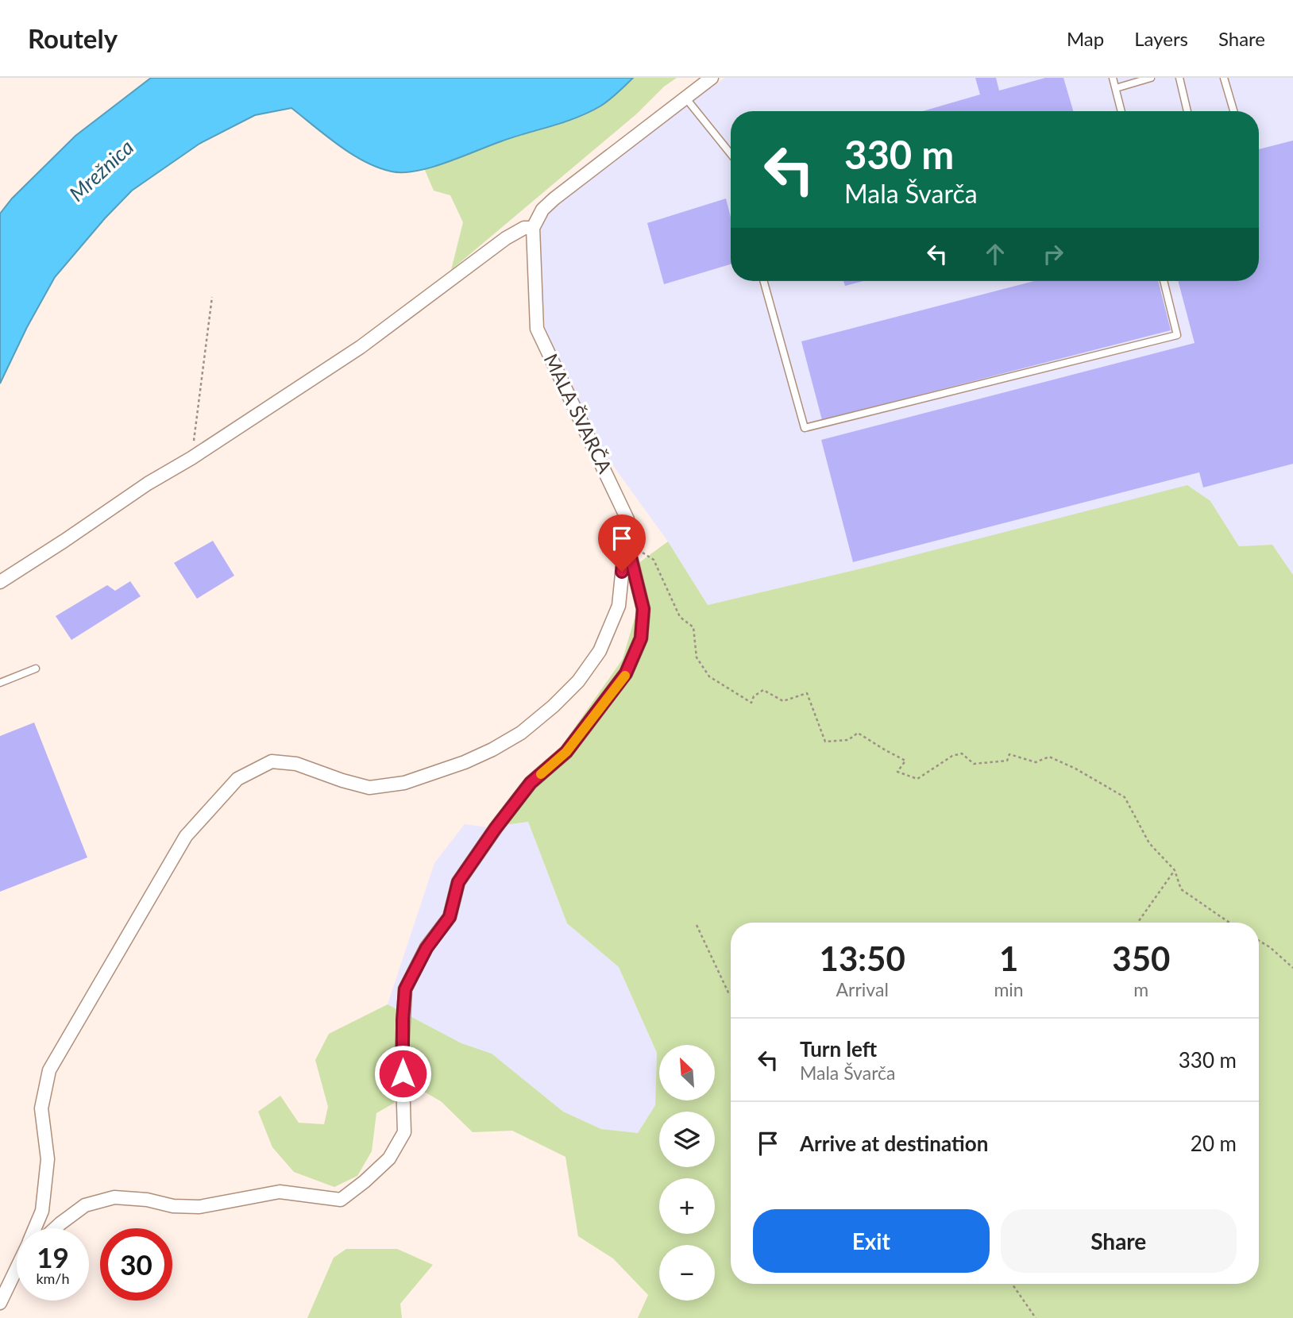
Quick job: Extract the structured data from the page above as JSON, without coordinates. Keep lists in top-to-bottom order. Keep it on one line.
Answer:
{"streets":{"street":["MALA ŠVARČA"]},"water":["Mrežnica"],"north":"top left","page":{"header":"Routely","nav":["Map","Layers","Share"],"turn":["330 m","Mala Švarča"],"eta":["13:50","Arrival","1","min","350","m"],"list":[{"name":"Turn left","note":"Mala Švarča","value":"330 m"},{"name":"Arrive at destination","value":"20 m"}],"map_buttons":["+","−"],"buttons":["Exit","Share"],"speed":"19 km/h","limit":"30"}}
